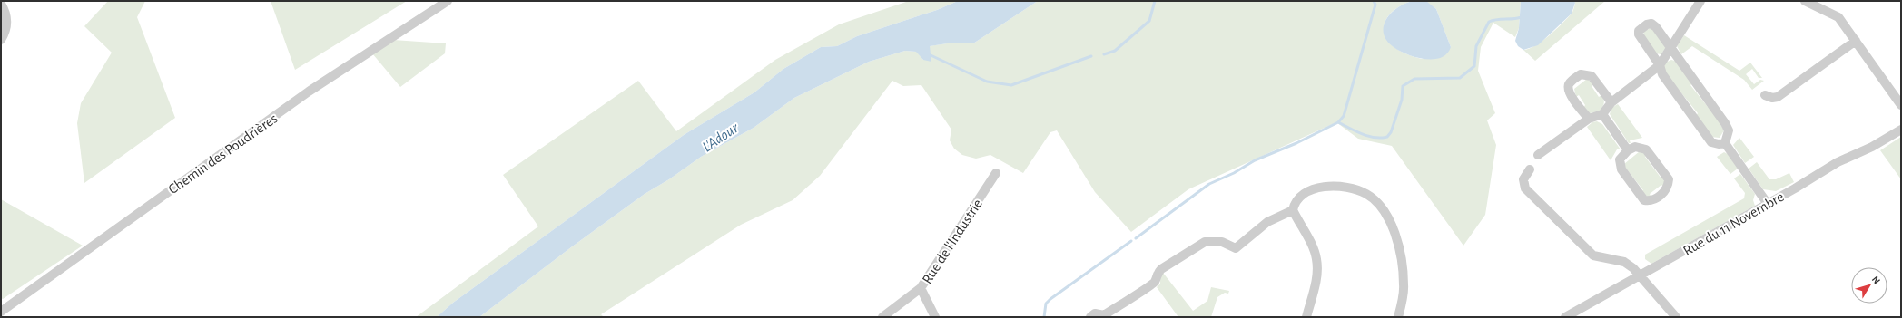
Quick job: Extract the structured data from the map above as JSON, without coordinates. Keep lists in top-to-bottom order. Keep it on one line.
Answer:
{"streets":{"street":["Chemin des Poudrières","Rue du 11 Novembre","Rue de l'Industrie"]},"water":["L'Adour"],"north":"top right"}
